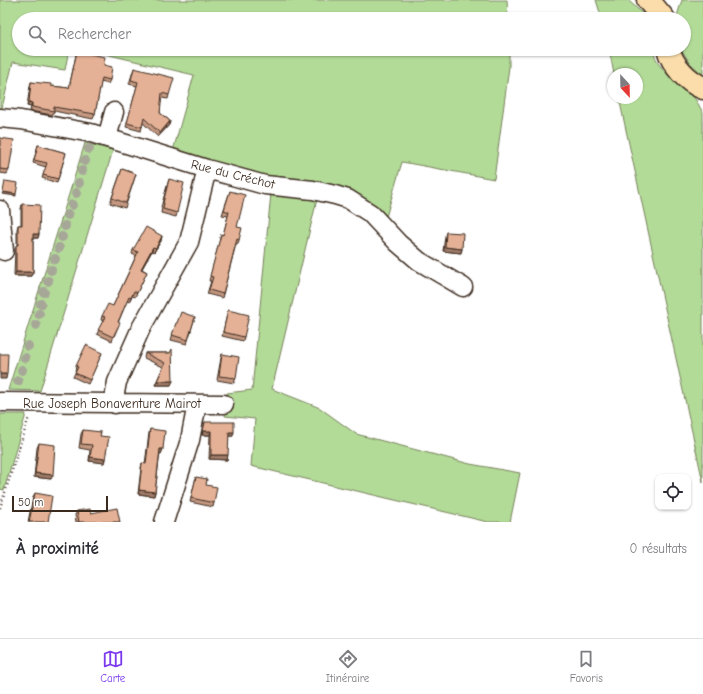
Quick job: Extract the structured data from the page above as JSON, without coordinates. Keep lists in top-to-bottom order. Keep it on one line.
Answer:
{"streets":{"street":["Rue du Créchot","Rue Joseph Bonaventure Mairot"]},"scale_bar":"50 m","north":"bottom","page":{"search":"Rechercher","scale":"50 m","heading":["À proximité","0 résultats"],"nav":["Carte","Itinéraire","Favoris"]}}
